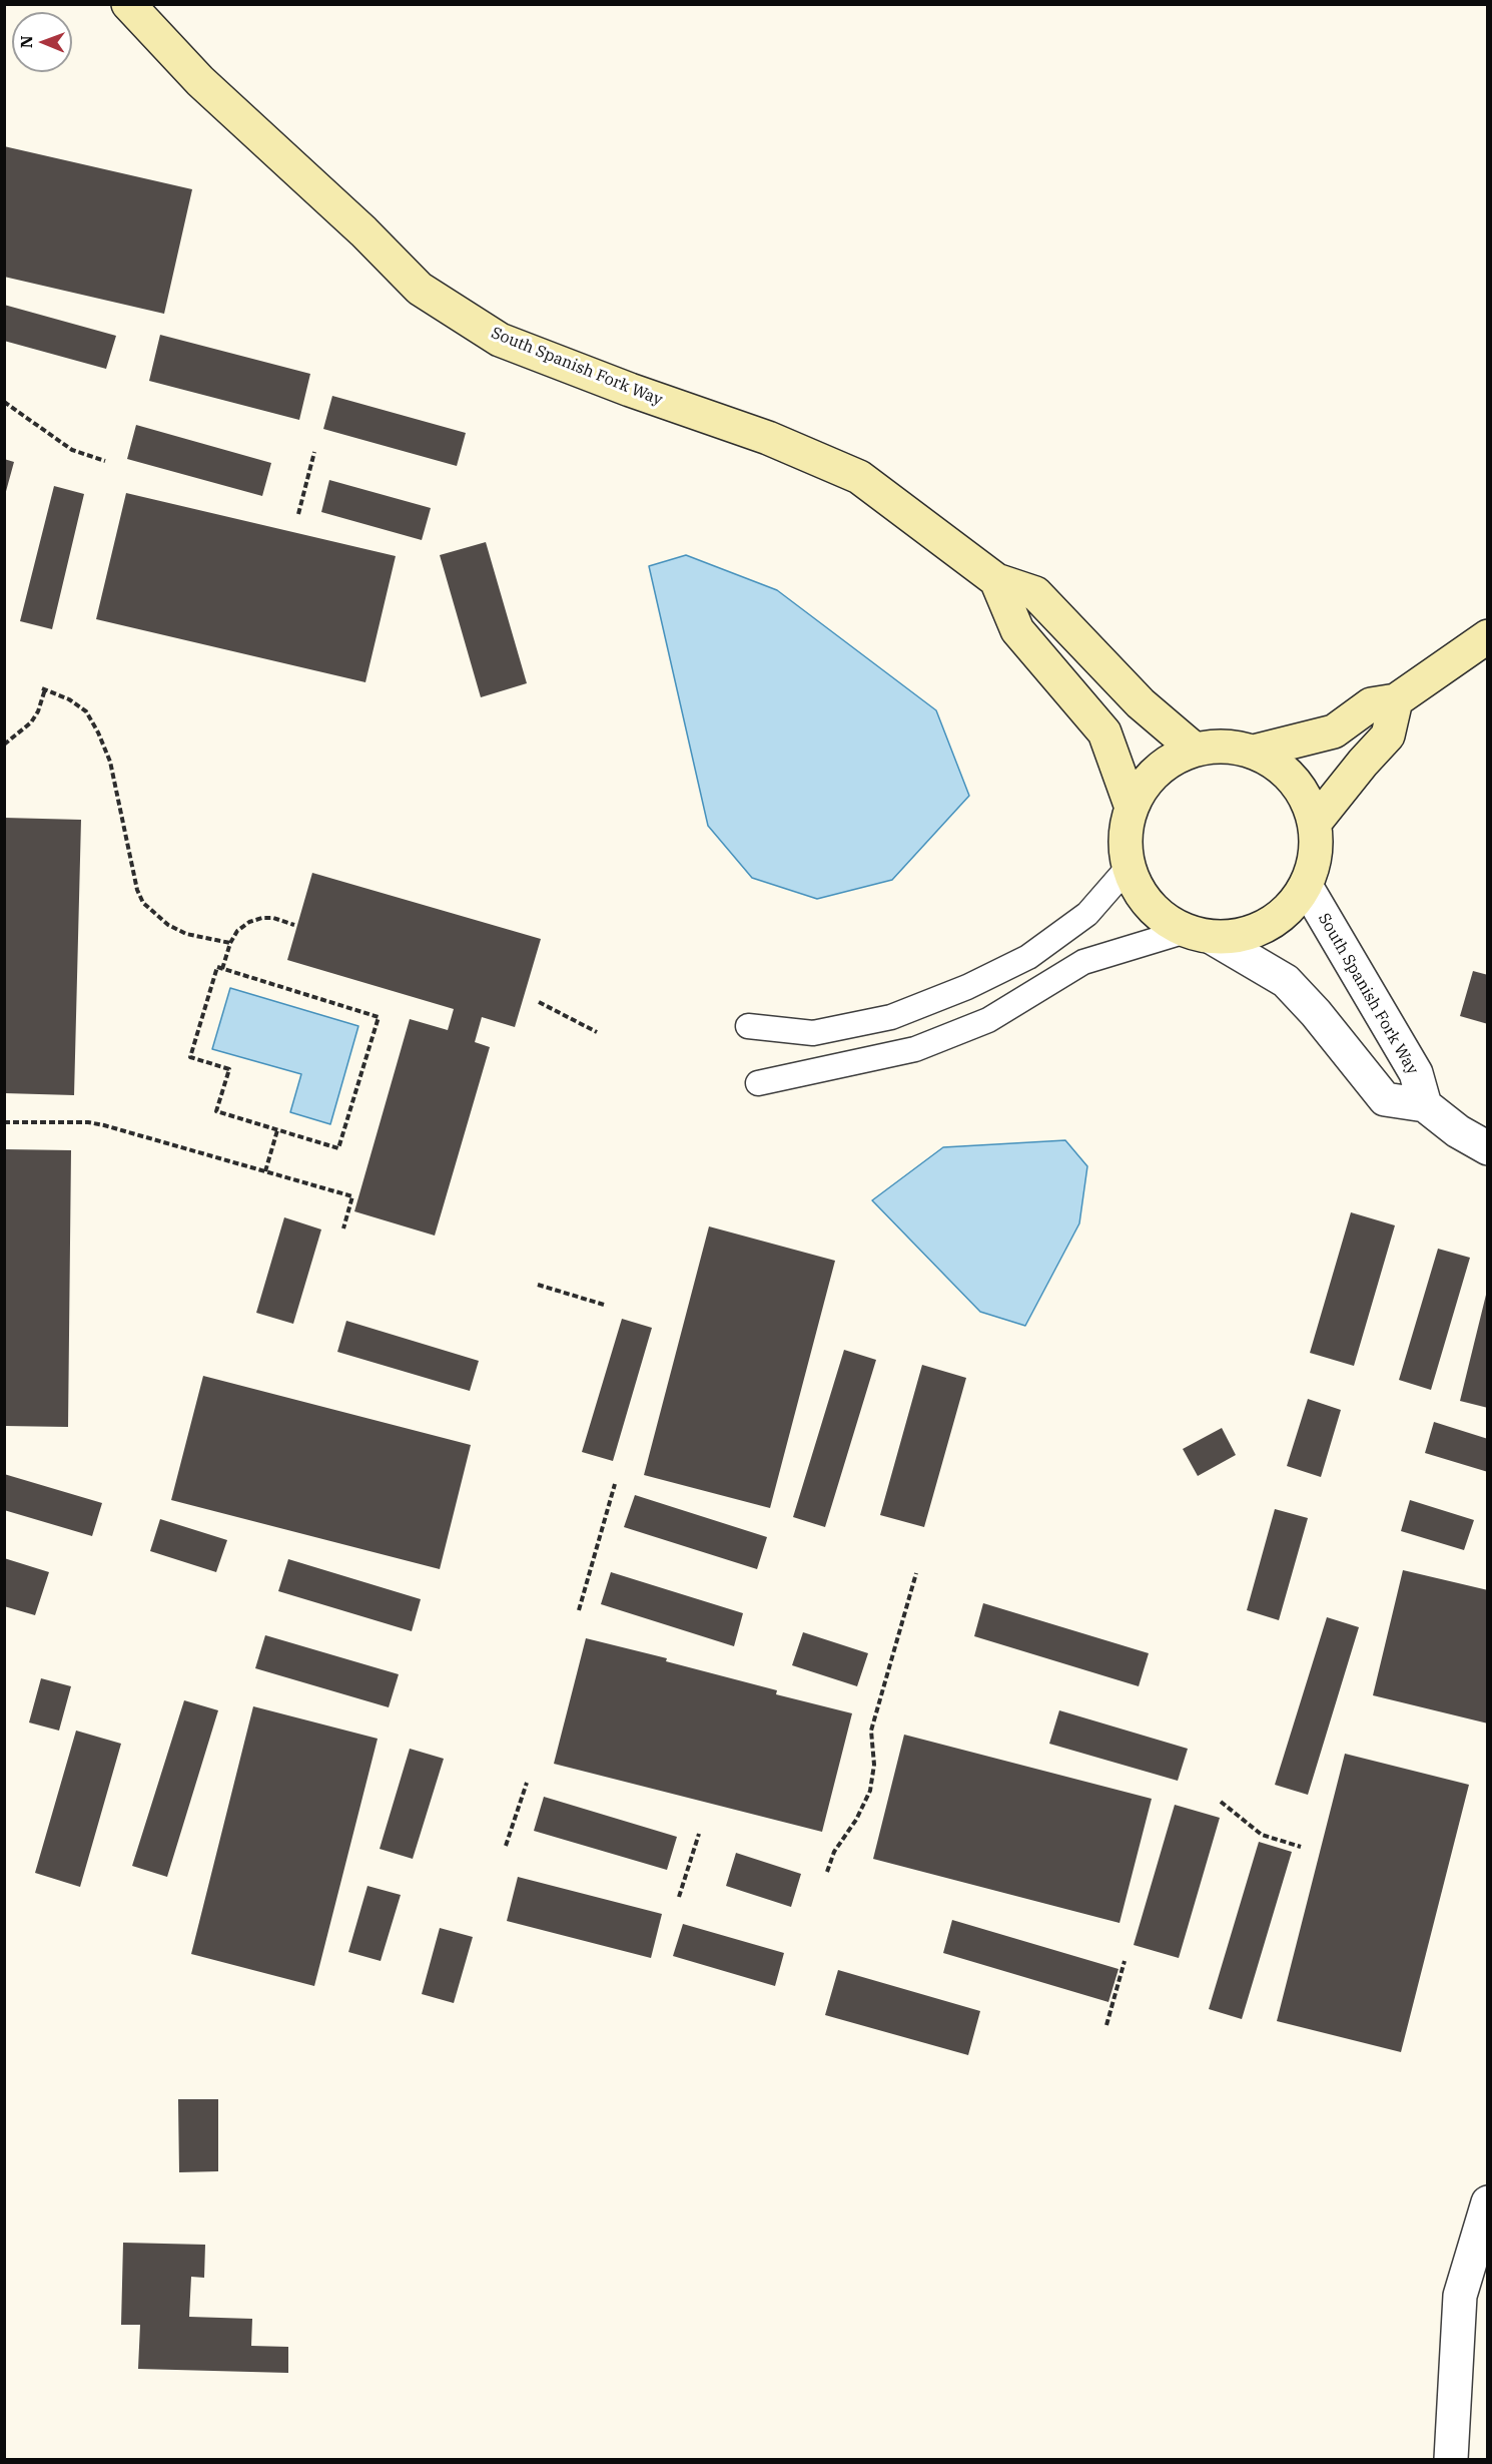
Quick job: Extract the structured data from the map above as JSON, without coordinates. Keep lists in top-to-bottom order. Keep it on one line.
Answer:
{"streets":{"street":["South Spanish Fork Way"]},"north":"left"}
